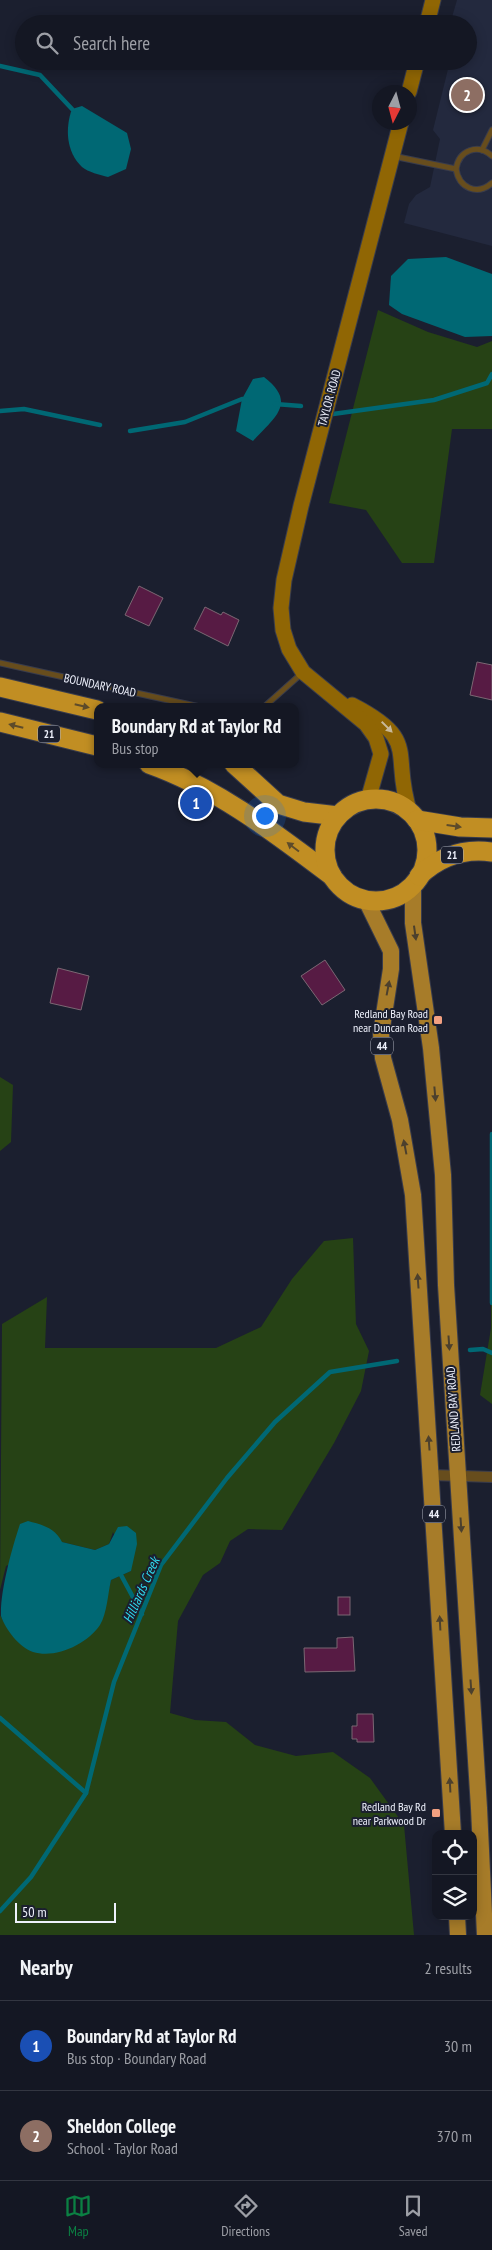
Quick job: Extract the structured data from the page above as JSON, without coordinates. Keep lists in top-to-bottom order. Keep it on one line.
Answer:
{"streets":{"highway":["BOUNDARY ROAD","21"],"main road":["44","REDLAND BAY ROAD"],"street":["TAYLOR ROAD"]},"crossings":[["TAYLOR ROAD","21"],["TAYLOR ROAD","REDLAND BAY ROAD"],["21","REDLAND BAY ROAD"]],"water":["Hilliards Creek"],"places":{"transit":["Redland Bay Road near Duncan Road","Redland Bay Rd near Parkwood Dr"]},"scale_bar":"50 m","north":"bottom","page":{"search":"Search here","pins":["2","1"],"popup":["Boundary Rd at Taylor Rd","Bus stop"],"scale":"50 m","heading":["Nearby","2 results"],"list":[{"mark":"1","name":"Boundary Rd at Taylor Rd","note":"Bus stop · Boundary Road","value":"30 m"},{"mark":"2","name":"Sheldon College","note":"School · Taylor Road","value":"370 m"}],"nav":["Map","Directions","Saved"]}}
